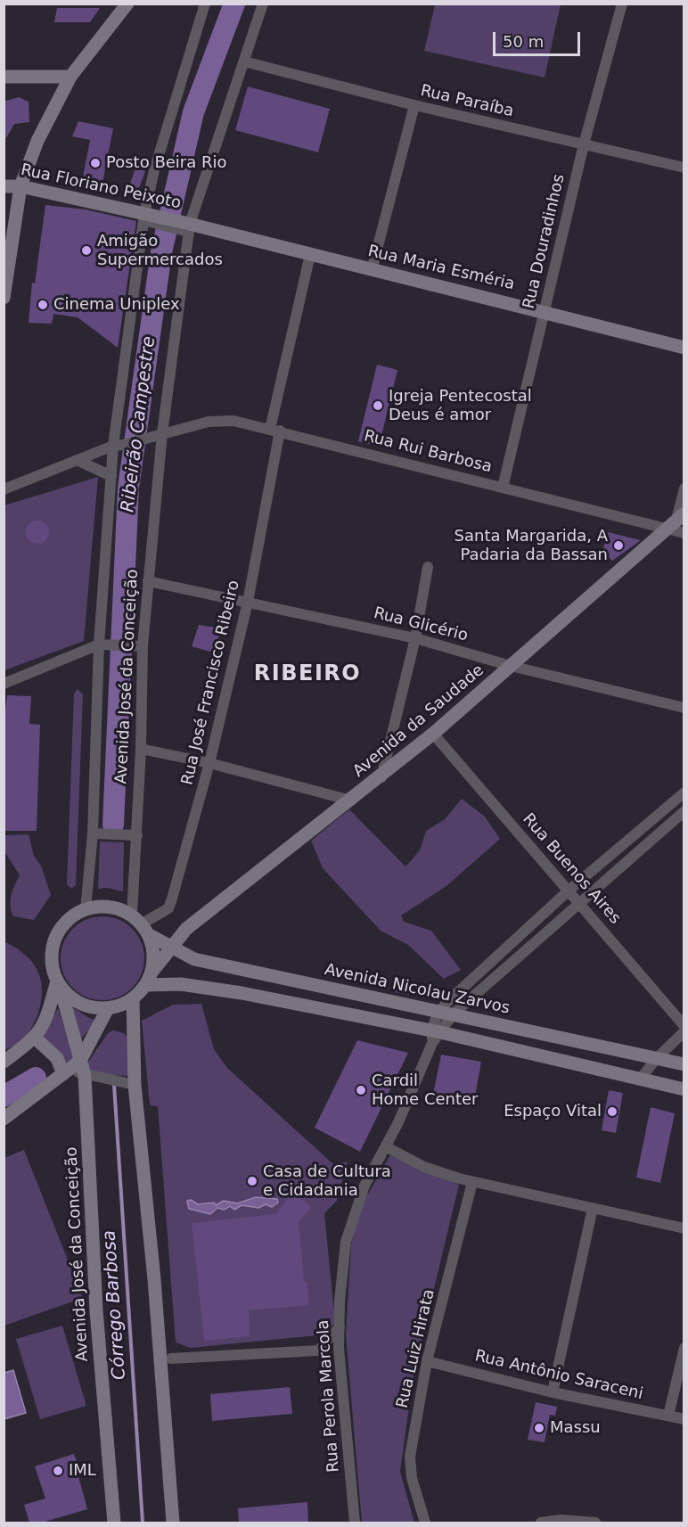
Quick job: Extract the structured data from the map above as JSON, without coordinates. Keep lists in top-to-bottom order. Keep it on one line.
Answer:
{"streets":{"main road":["Rua Floriano Peixoto","Rua Maria Esméria","Avenida José da Conceição","Avenida da Saudade","Avenida Nicolau Zarvos"],"street":["Rua Paraíba","Rua Douradinhos","Rua Rui Barbosa","Rua Glicério","Rua José Francisco Ribeiro","Rua Buenos Aires","Rua Luiz Hirata","Rua Antônio Saraceni","Rua Perola Marcola"]},"crossings":[["Rua Paraíba","Rua Douradinhos"],["Rua Paraíba","Avenida José da Conceição"],["Rua Floriano Peixoto","Rua Maria Esméria"],["Rua Floriano Peixoto","Avenida José da Conceição"],["Rua Douradinhos","Rua Maria Esméria"],["Rua Douradinhos","Rua Rui Barbosa"],["Rua Maria Esméria","Avenida José da Conceição"],["Rua Maria Esméria","Rua José Francisco Ribeiro"],["Rua Rui Barbosa","Avenida José da Conceição"],["Rua Rui Barbosa","Rua José Francisco Ribeiro"],["Rua Rui Barbosa","Avenida da Saudade"],["Rua Glicério","Avenida José da Conceição"],["Rua Glicério","Rua José Francisco Ribeiro"],["Rua Glicério","Avenida da Saudade"],["Avenida José da Conceição","Rua José Francisco Ribeiro"],["Avenida José da Conceição","Avenida da Saudade"],["Avenida José da Conceição","Avenida Nicolau Zarvos"],["Rua José Francisco Ribeiro","Avenida da Saudade"],["Rua José Francisco Ribeiro","Avenida Nicolau Zarvos"],["Avenida da Saudade","Rua Buenos Aires"],["Avenida da Saudade","Avenida Nicolau Zarvos"],["Avenida Nicolau Zarvos","Rua Perola Marcola"],["Rua Luiz Hirata","Rua Antônio Saraceni"]],"districts":["RIBEIRO"],"water":["Ribeirão Campestre","Córrego Barbosa"],"places":["Posto Beira Rio","Amigão Supermercados","Cinema Uniplex","Igreja Pentecostal Deus é amor","Santa Margarida, A Padaria da Bassan","Cardil Home Center","Espaço Vital","Casa de Cultura e Cidadania","Massu","IML"],"scale_bar":"50 m"}
